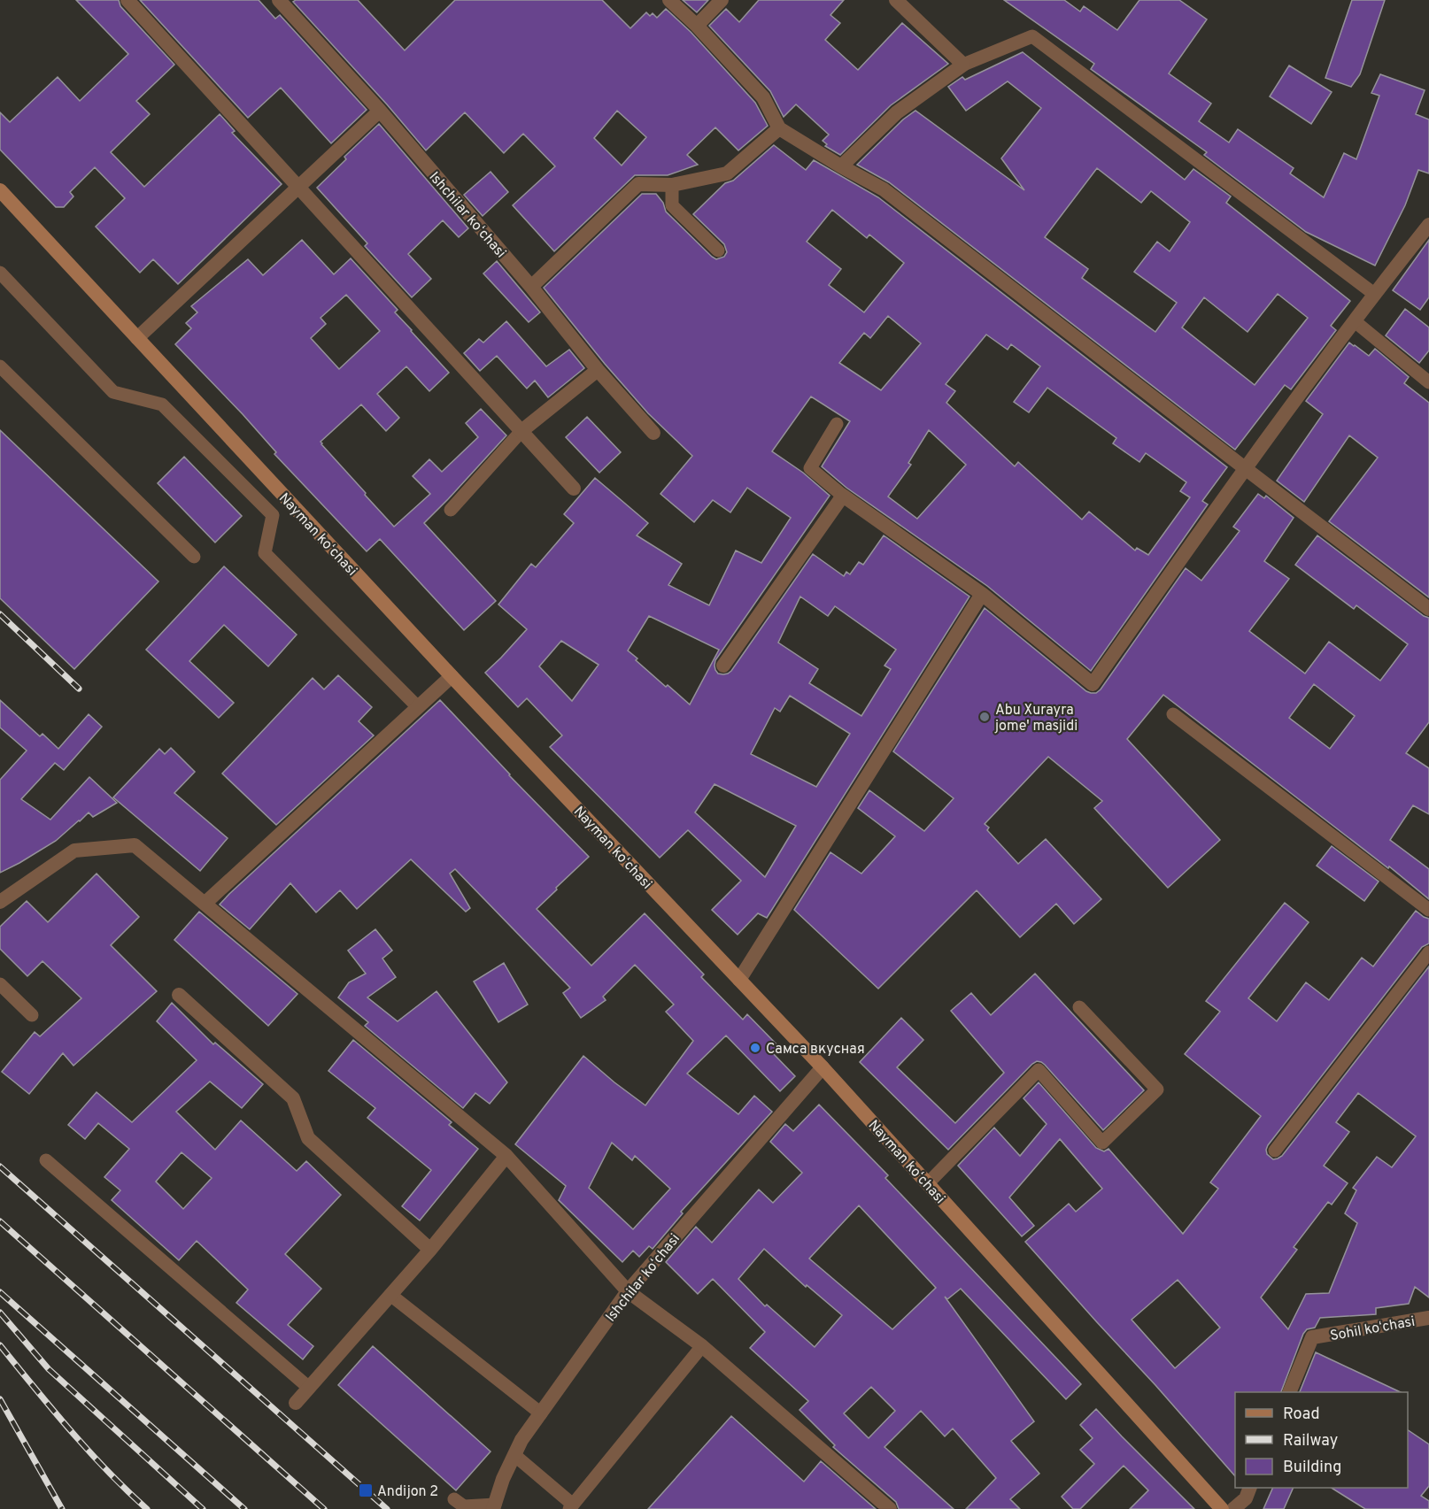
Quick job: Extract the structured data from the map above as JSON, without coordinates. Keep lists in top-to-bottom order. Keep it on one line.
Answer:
{"streets":{"main road":["Nayman koʻchasi"],"street":["Ishchilar koʻchasi","Sohil koʻchasi"]},"crossings":[["Ishchilar koʻchasi","Nayman koʻchasi"]],"places":{"other":["Abu Xurayra jome' masjidi","Самса вкусная"],"transit":["Andijon 2"]},"legend":["Road","Railway","Building"]}
